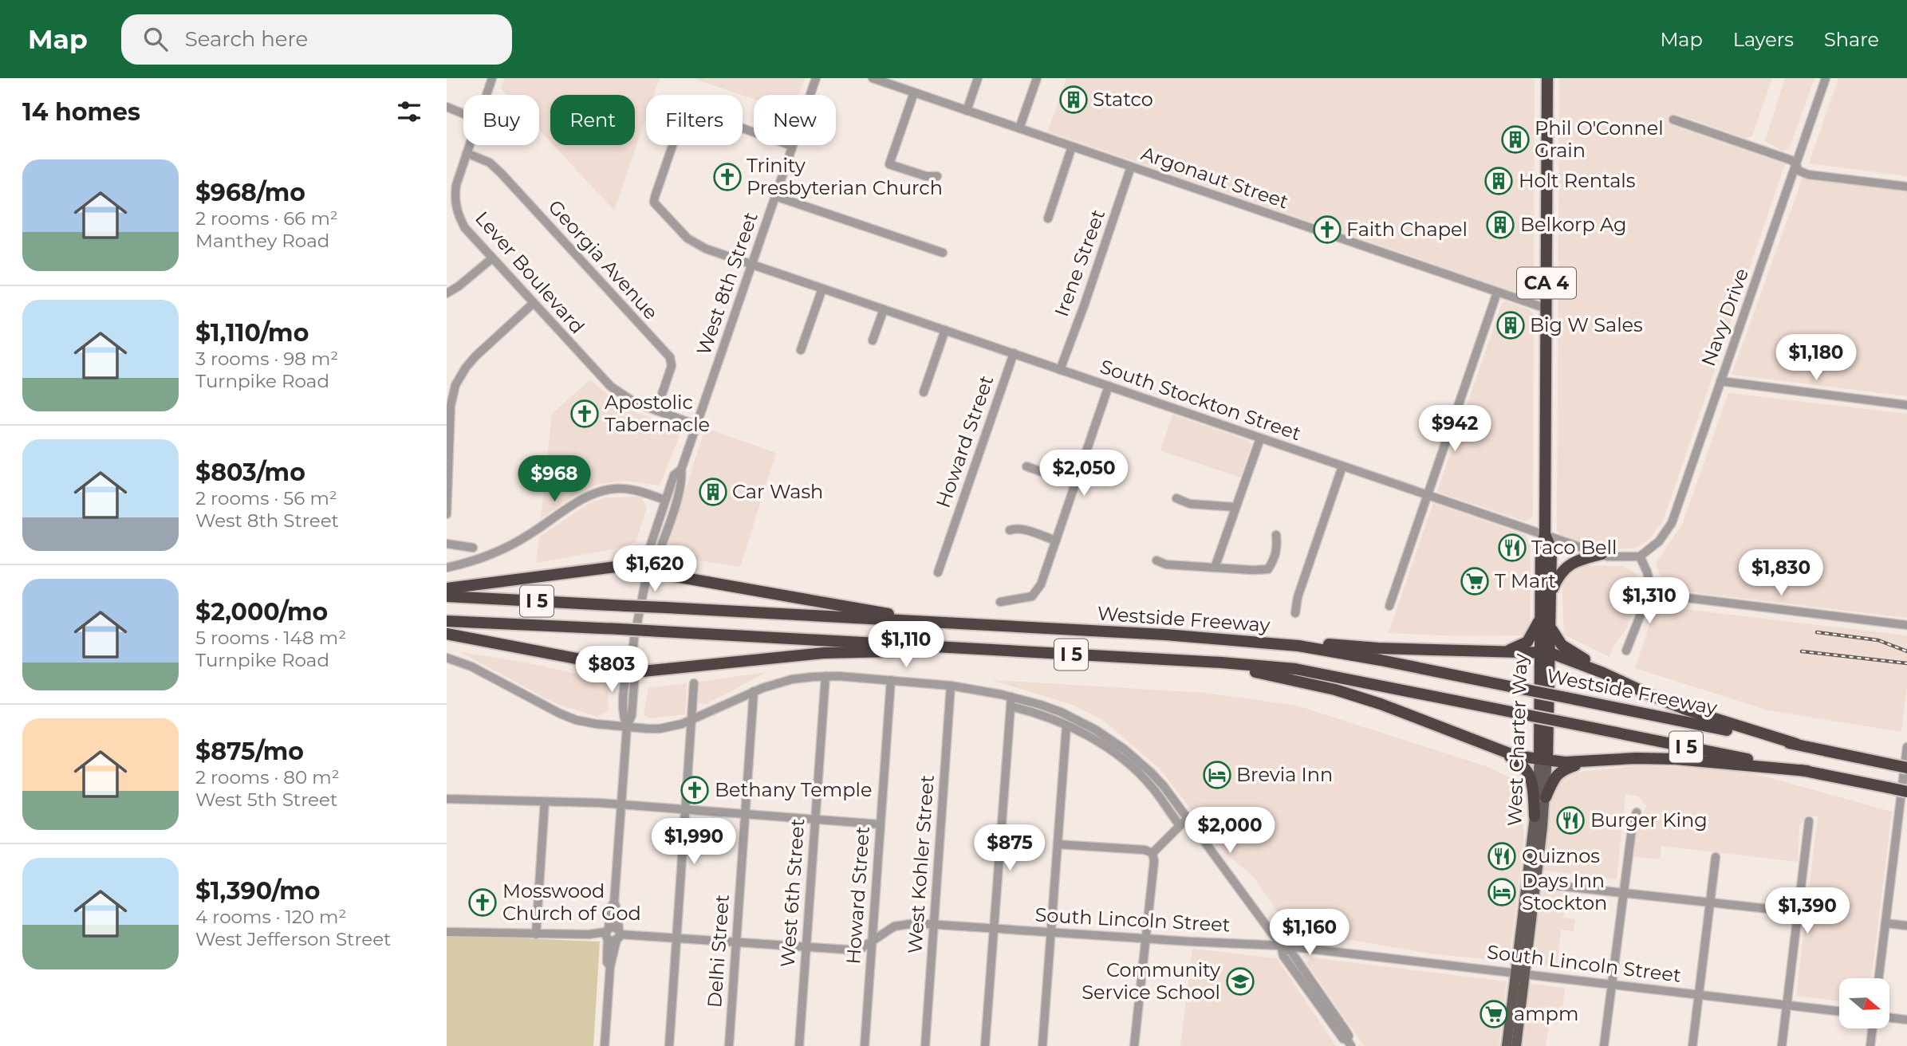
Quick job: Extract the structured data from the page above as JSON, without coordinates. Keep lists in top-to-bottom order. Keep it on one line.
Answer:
{"streets":{"highway":["CA 4","I 5","Westside Freeway","West Charter Way"],"street":["Argonaut Street","Georgia Avenue","Irene Street","Lever Boulevard","West 8th Street","Navy Drive","South Stockton Street","Howard Street","West Kohler Street","West 6th Street","South Lincoln Street","Delhi Street"]},"crossings":[["Argonaut Street","Irene Street"],["Argonaut Street","West Charter Way"],["Georgia Avenue","Lever Boulevard"],["Irene Street","South Stockton Street"],["Lever Boulevard","West 8th Street"],["West 8th Street","South Stockton Street"],["West 8th Street","South Lincoln Street"],["Navy Drive","South Stockton Street"],["South Stockton Street","Howard Street"],["South Stockton Street","West Charter Way"],["Howard Street","South Lincoln Street"],["West Charter Way","South Lincoln Street"],["West Kohler Street","South Lincoln Street"],["West 6th Street","South Lincoln Street"],["South Lincoln Street","Delhi Street"]],"places":{"building":["Statco","Phil O'Connel Grain","Holt Rentals","Belkorp Ag","Big W Sales","Car Wash"],"church":["Trinity Presbyterian Church","Faith Chapel","Apostolic Tabernacle","Bethany Temple","Mosswood Church of God"],"restaurant":["Taco Bell","Burger King","Quiznos"],"supermarket":["T Mart","ampm"],"hotel":["Brevia Inn","Days Inn Stockton"],"school or university":["Community Service School"]},"north":"right","page":{"header":"Map","search":"Search here","nav":["Map","Layers","Share"],"heading":"14 homes","chip":["Buy","Rent","Filters","New"],"list":[{"name":"$968/mo","note":"2 rooms · 66 m² · Manthey Road"},{"name":"$1,110/mo","note":"3 rooms · 98 m² · Turnpike Road"},{"name":"$803/mo","note":"2 rooms · 56 m² · West 8th Street"},{"name":"$2,000/mo","note":"5 rooms · 148 m² · Turnpike Road"},{"name":"$875/mo","note":"2 rooms · 80 m² · West 5th Street"},{"name":"$1,390/mo","note":"4 rooms · 120 m² · West Jefferson Street"}],"price":["$1,180","$942","$2,050","$968","$1,620","$1,830","$1,310","$1,110","$803","$2,000","$1,990","$875","$1,390","$1,160"]}}
